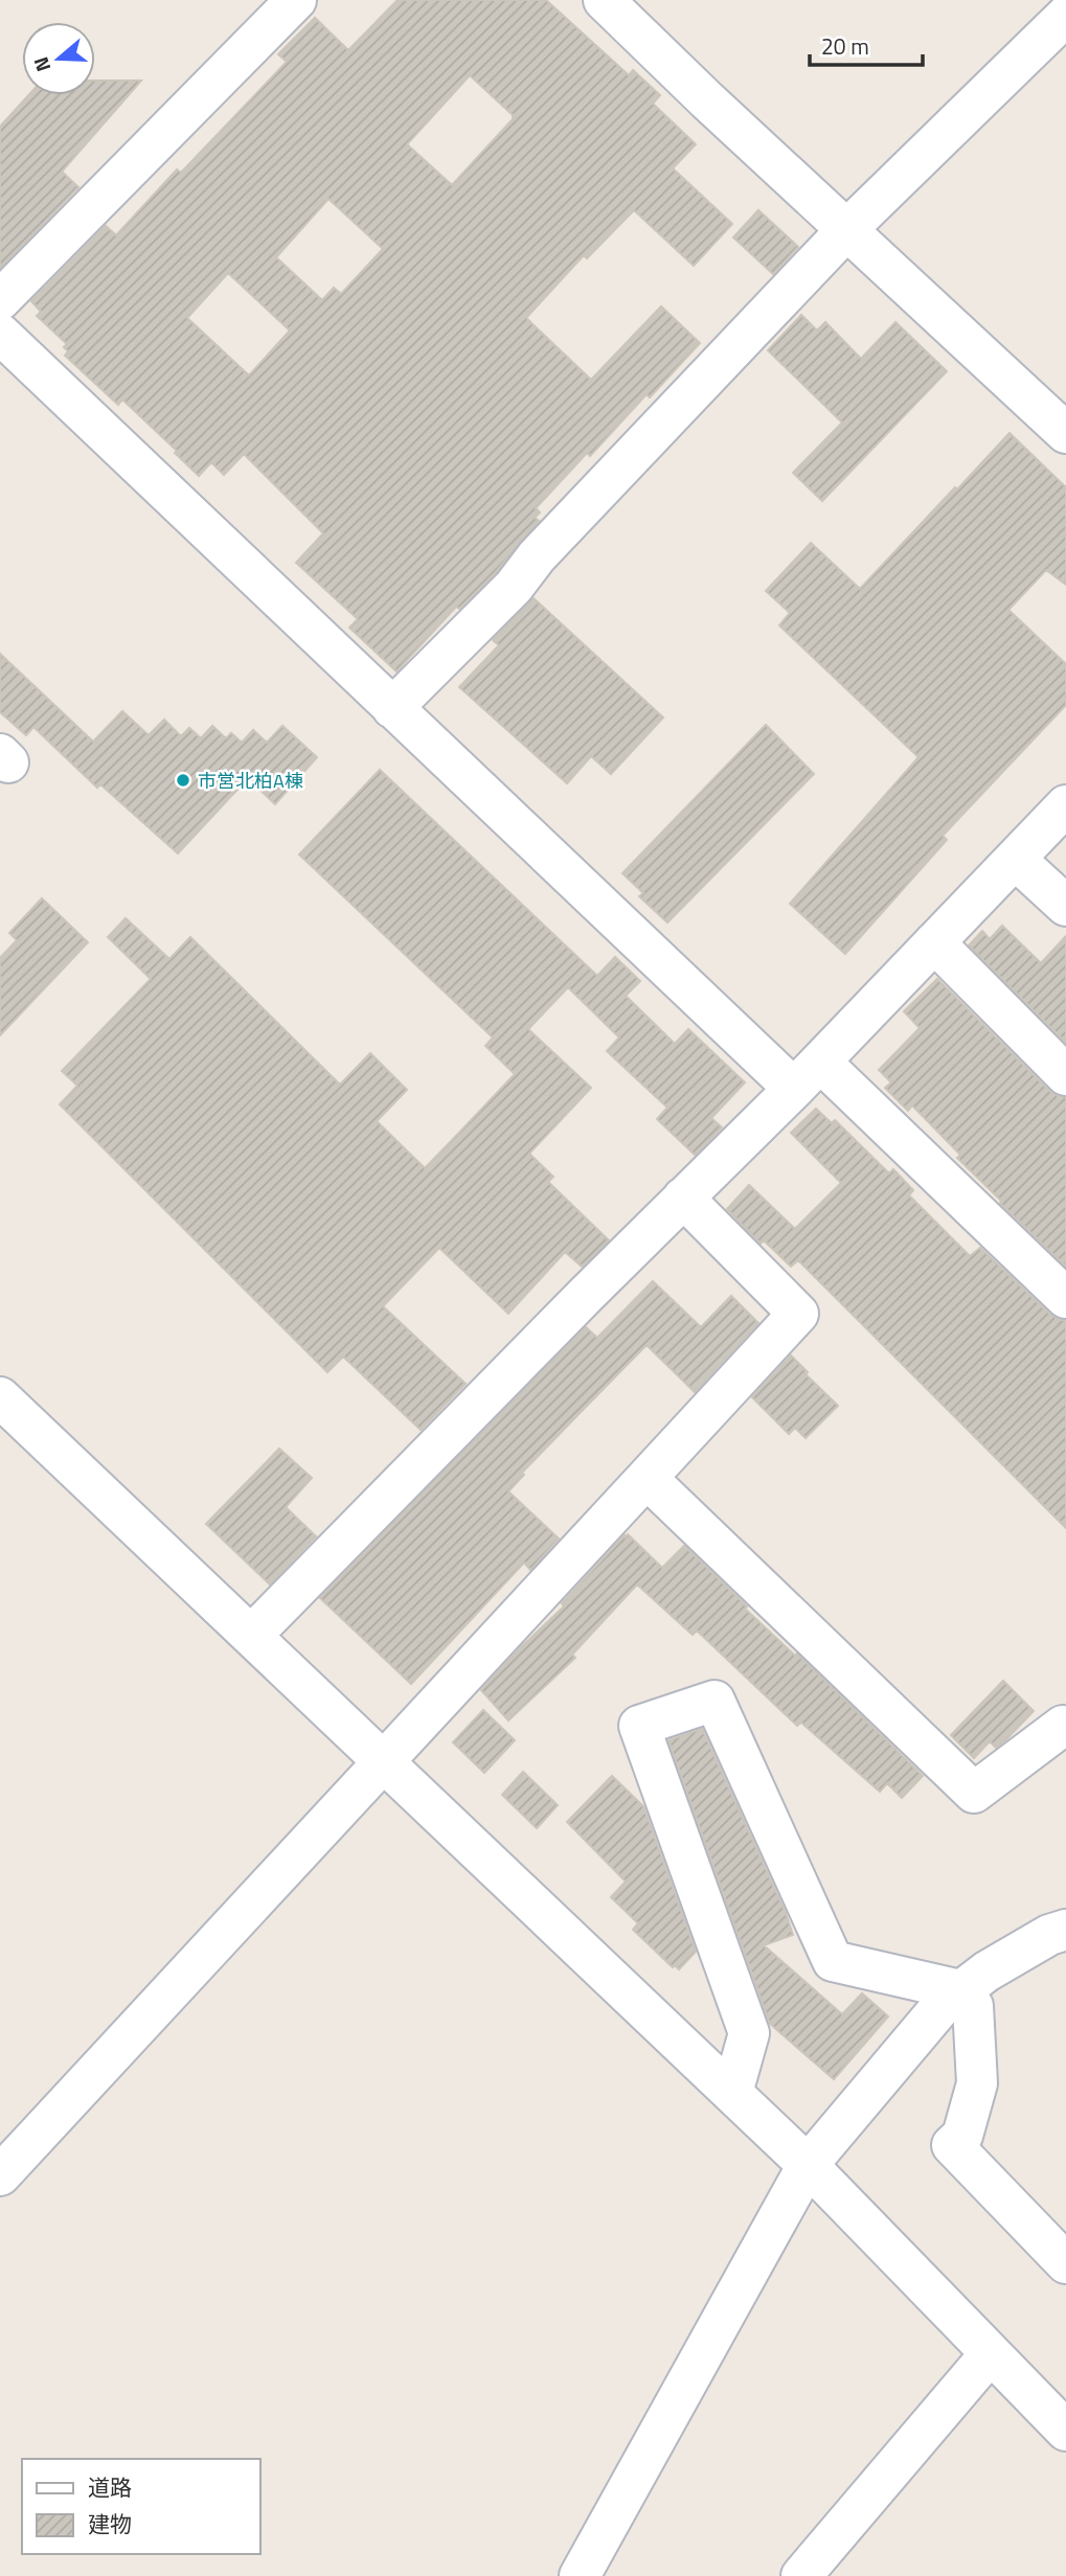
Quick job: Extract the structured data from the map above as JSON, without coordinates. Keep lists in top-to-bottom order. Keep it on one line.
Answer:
{"places":["市営北柏A棟"],"legend":["道路","建物"],"scale_bar":"20 m","north":"left"}
